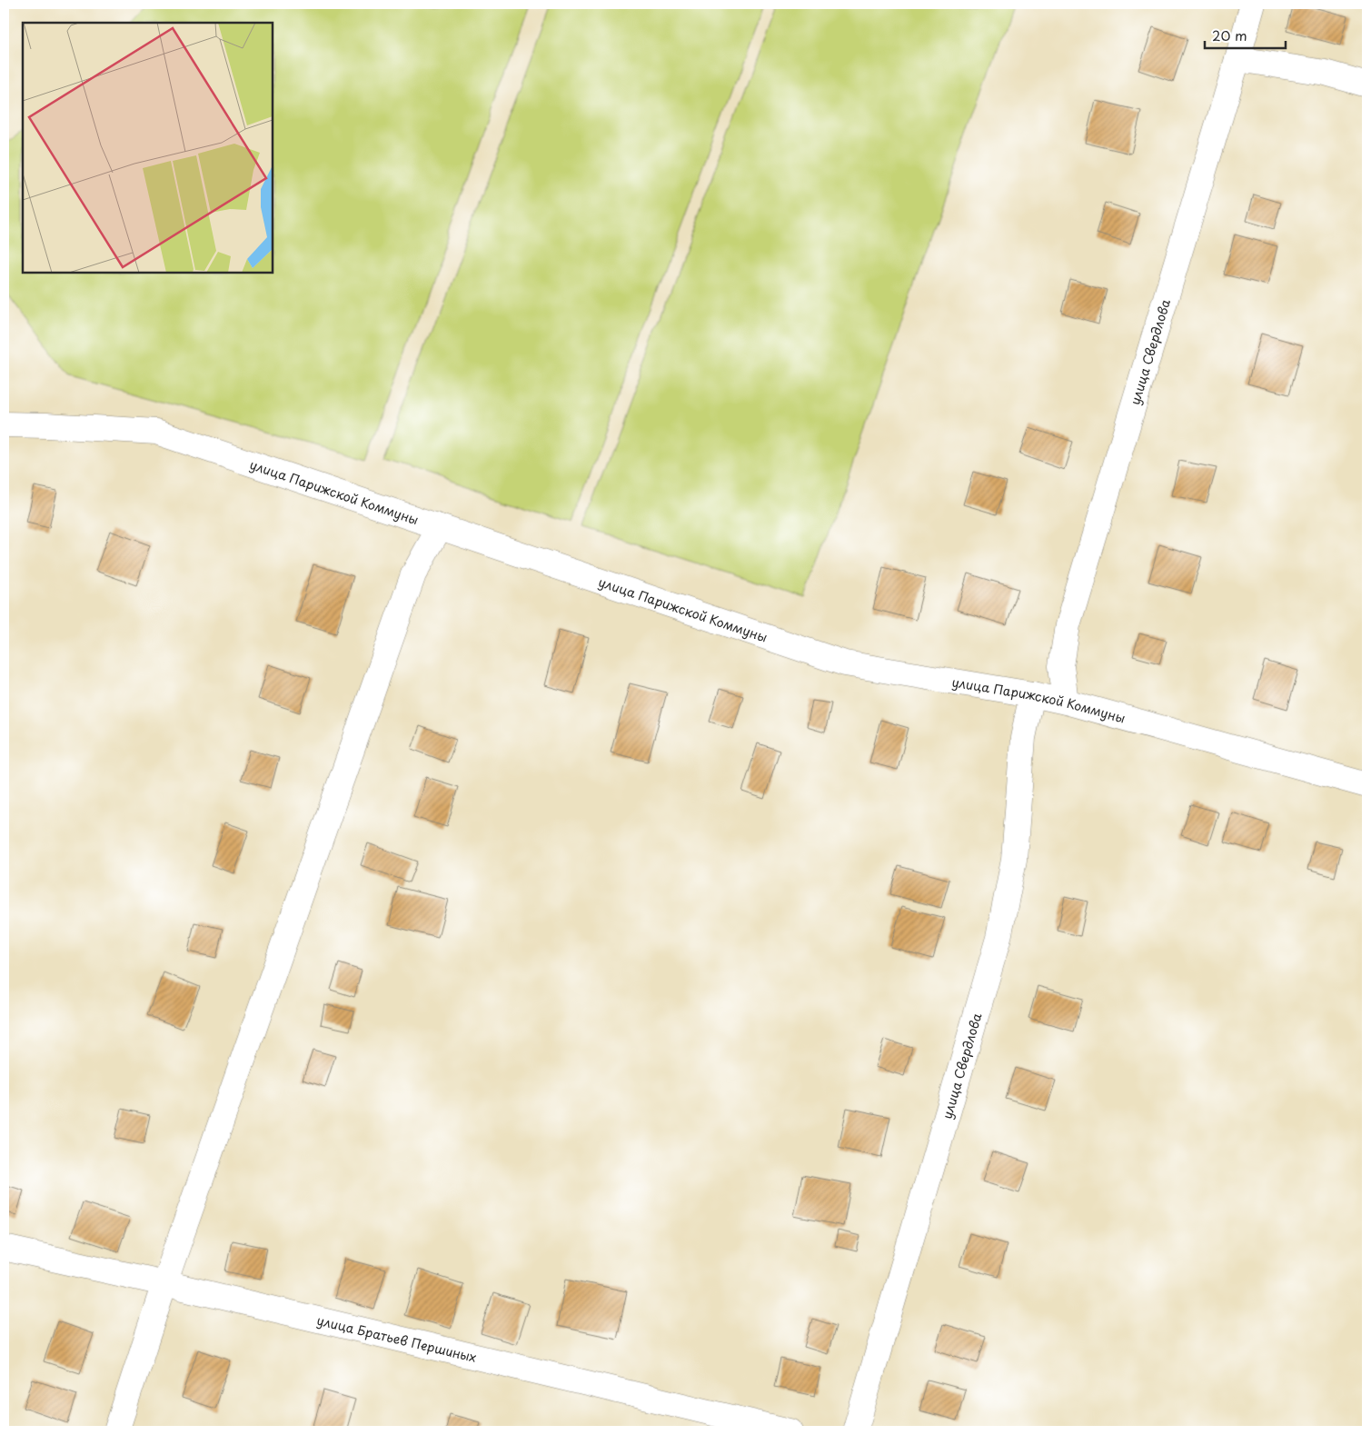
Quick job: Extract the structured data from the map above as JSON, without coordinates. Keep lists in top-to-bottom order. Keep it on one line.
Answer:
{"streets":{"street":["улица Свердлова","улица Парижской Коммуны","улица Братьев Першиных"]},"crossings":[["улица Свердлова","улица Парижской Коммуны"]],"scale_bar":"20 m"}
